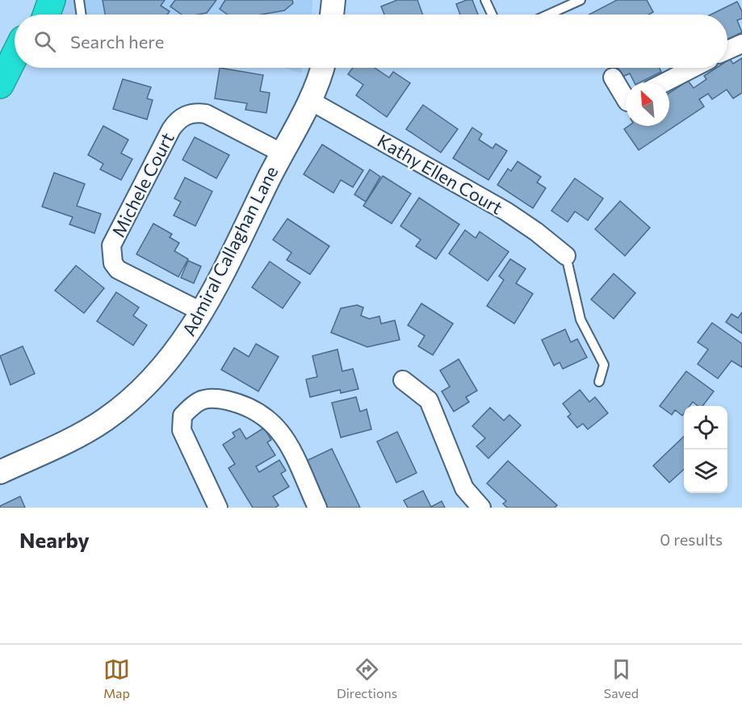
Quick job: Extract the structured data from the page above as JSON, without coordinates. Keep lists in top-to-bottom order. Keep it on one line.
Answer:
{"streets":{"street":["Kathy Ellen Court","Michele Court","Admiral Callaghan Lane"]},"crossings":[["Kathy Ellen Court","Admiral Callaghan Lane"],["Michele Court","Admiral Callaghan Lane"]],"north":"top left","page":{"search":"Search here","heading":["Nearby","0 results"],"nav":["Map","Directions","Saved"]}}
